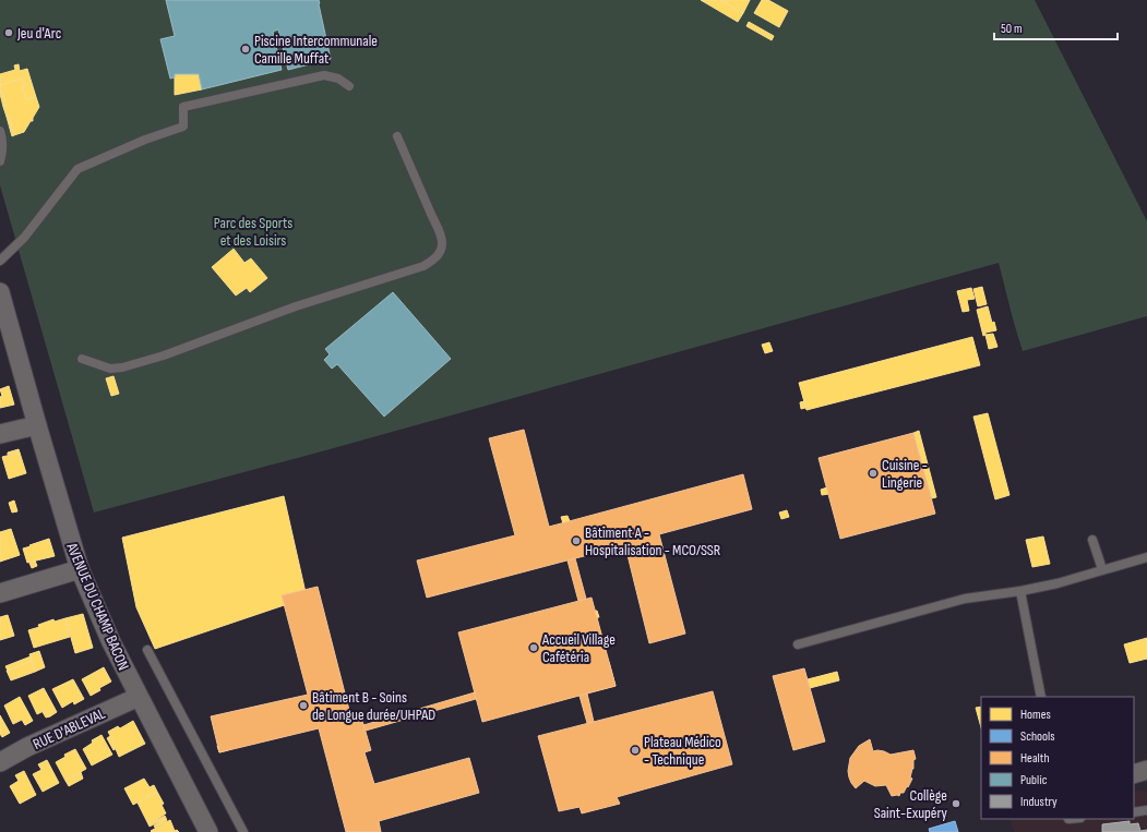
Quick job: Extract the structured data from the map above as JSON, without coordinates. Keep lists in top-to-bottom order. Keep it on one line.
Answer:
{"streets":{"street":["AVENUE DU CHAMP BACON","RUE D'ABLEVAL"]},"crossings":[["AVENUE DU CHAMP BACON","RUE D'ABLEVAL"]],"parks":["Parc des Sports et des Loisirs"],"places":["Jeu d'Arc","Piscine Intercommunale Camille Muffat","Cuisine - Lingerie","Bâtiment A - Hospitalisation - MCO/SSR","Accueil Village Cafétéria","Bâtiment B - Soins de Longue durée/UHPAD","Plateau Médico - Technique","Collège Saint-Exupéry"],"legend":["Homes","Schools","Health","Public","Industry"],"scale_bar":"50 m"}
